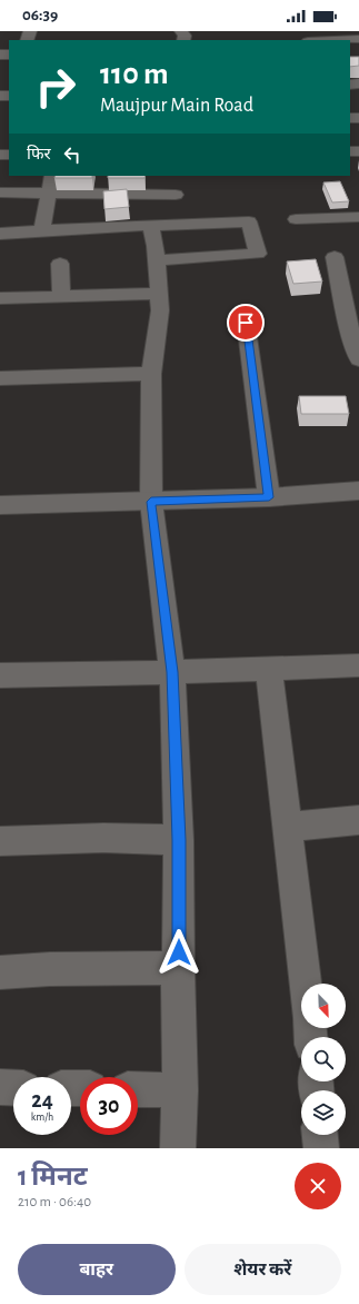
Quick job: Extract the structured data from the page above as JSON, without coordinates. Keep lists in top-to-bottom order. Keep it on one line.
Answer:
{"north":"bottom right","page":{"status":"06:39","turn":["110 m","Maujpur Main Road"],"then":"फिर","speed":"24 km/h","limit":"30","heading":["1 मिनट","210 m · 06:40"],"buttons":["बाहर","शेयर करें"]}}
